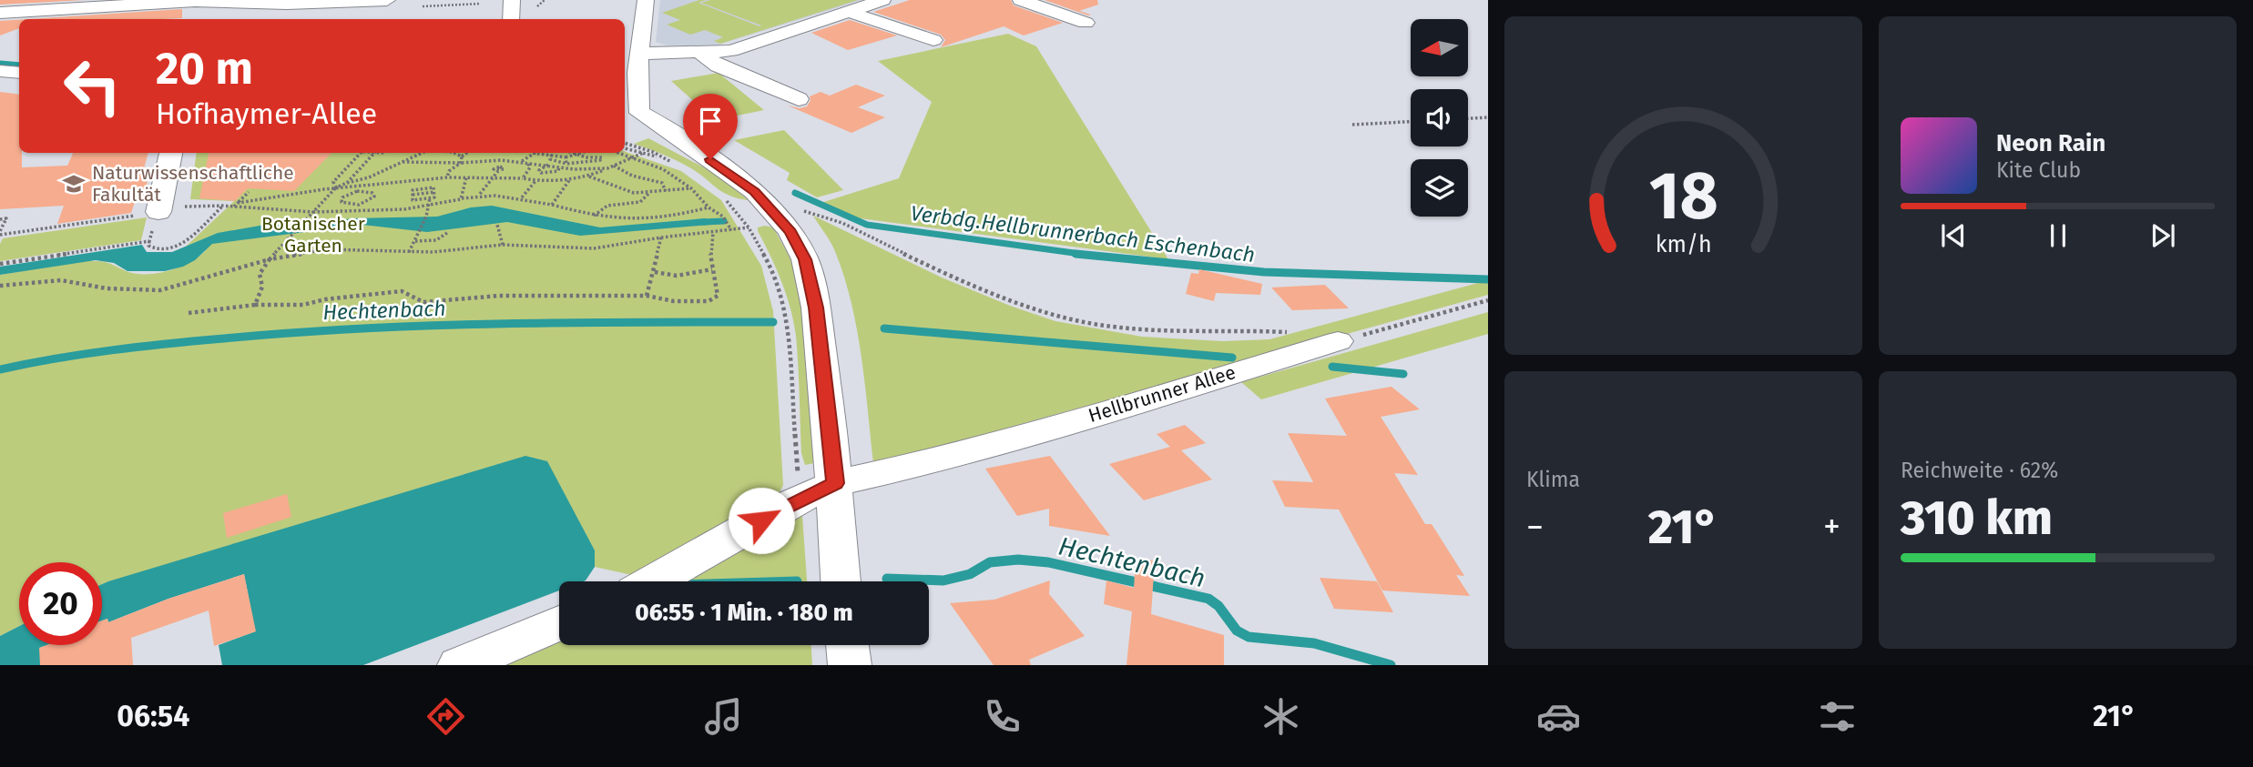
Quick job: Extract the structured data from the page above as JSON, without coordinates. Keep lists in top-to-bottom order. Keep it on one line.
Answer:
{"streets":{"street":["Hellbrunner Allee"]},"water":["Verbdg.Hellbrunnerbach Eschenbach","Hechtenbach"],"parks":["Botanischer Garten"],"places":{"school or university":["Naturwissenschaftliche Fakultät"]},"north":"left","page":{"turn":["20 m","Hofhaymer-Allee"],"song":["Neon Rain","Kite Club"],"tile":["Klima",["Reichweite · 62%","310 km"]],"heat":["−","21°","+"],"limit":"20","trip":"06:55 · 1 Min. · 180 m","tabs":["06:54","21°"],"gauge":["18","km/h"]}}
